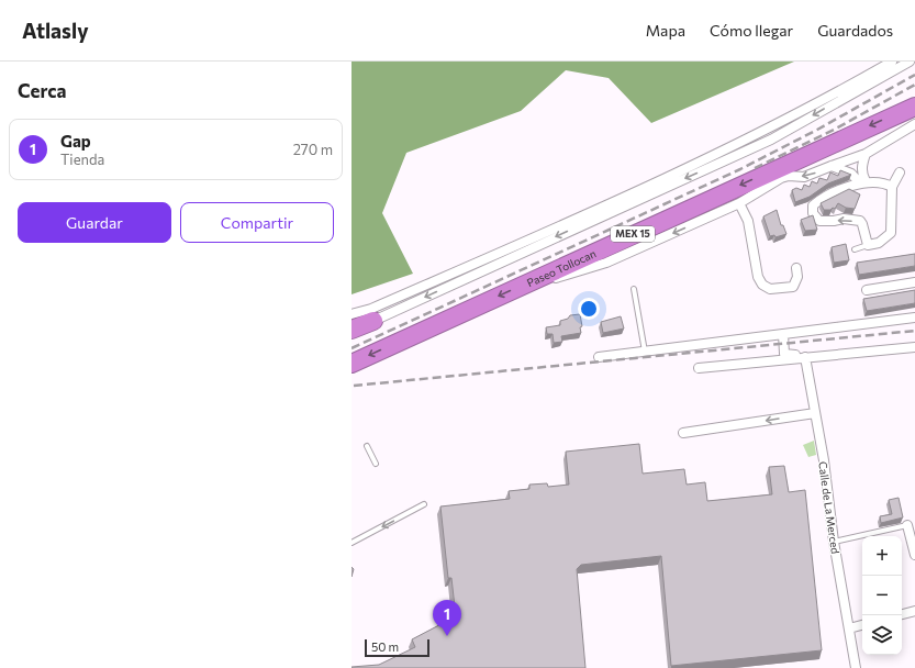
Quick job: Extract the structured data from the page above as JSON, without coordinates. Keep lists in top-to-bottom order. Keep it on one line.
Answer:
{"streets":{"highway":["MEX 15","Paseo Tollocan"],"street":["Calle de La Merced"]},"one_way":["Paseo Tollocan"],"scale_bar":"50 m","page":{"header":"Atlasly","nav":["Mapa","Cómo llegar","Guardados"],"heading":"Cerca","list":[{"mark":"1","name":"Gap","note":"Tienda","value":"270 m"}],"buttons":["Guardar","Compartir"],"map_buttons":["+","−"],"pins":"1","scale":"50 m"}}
